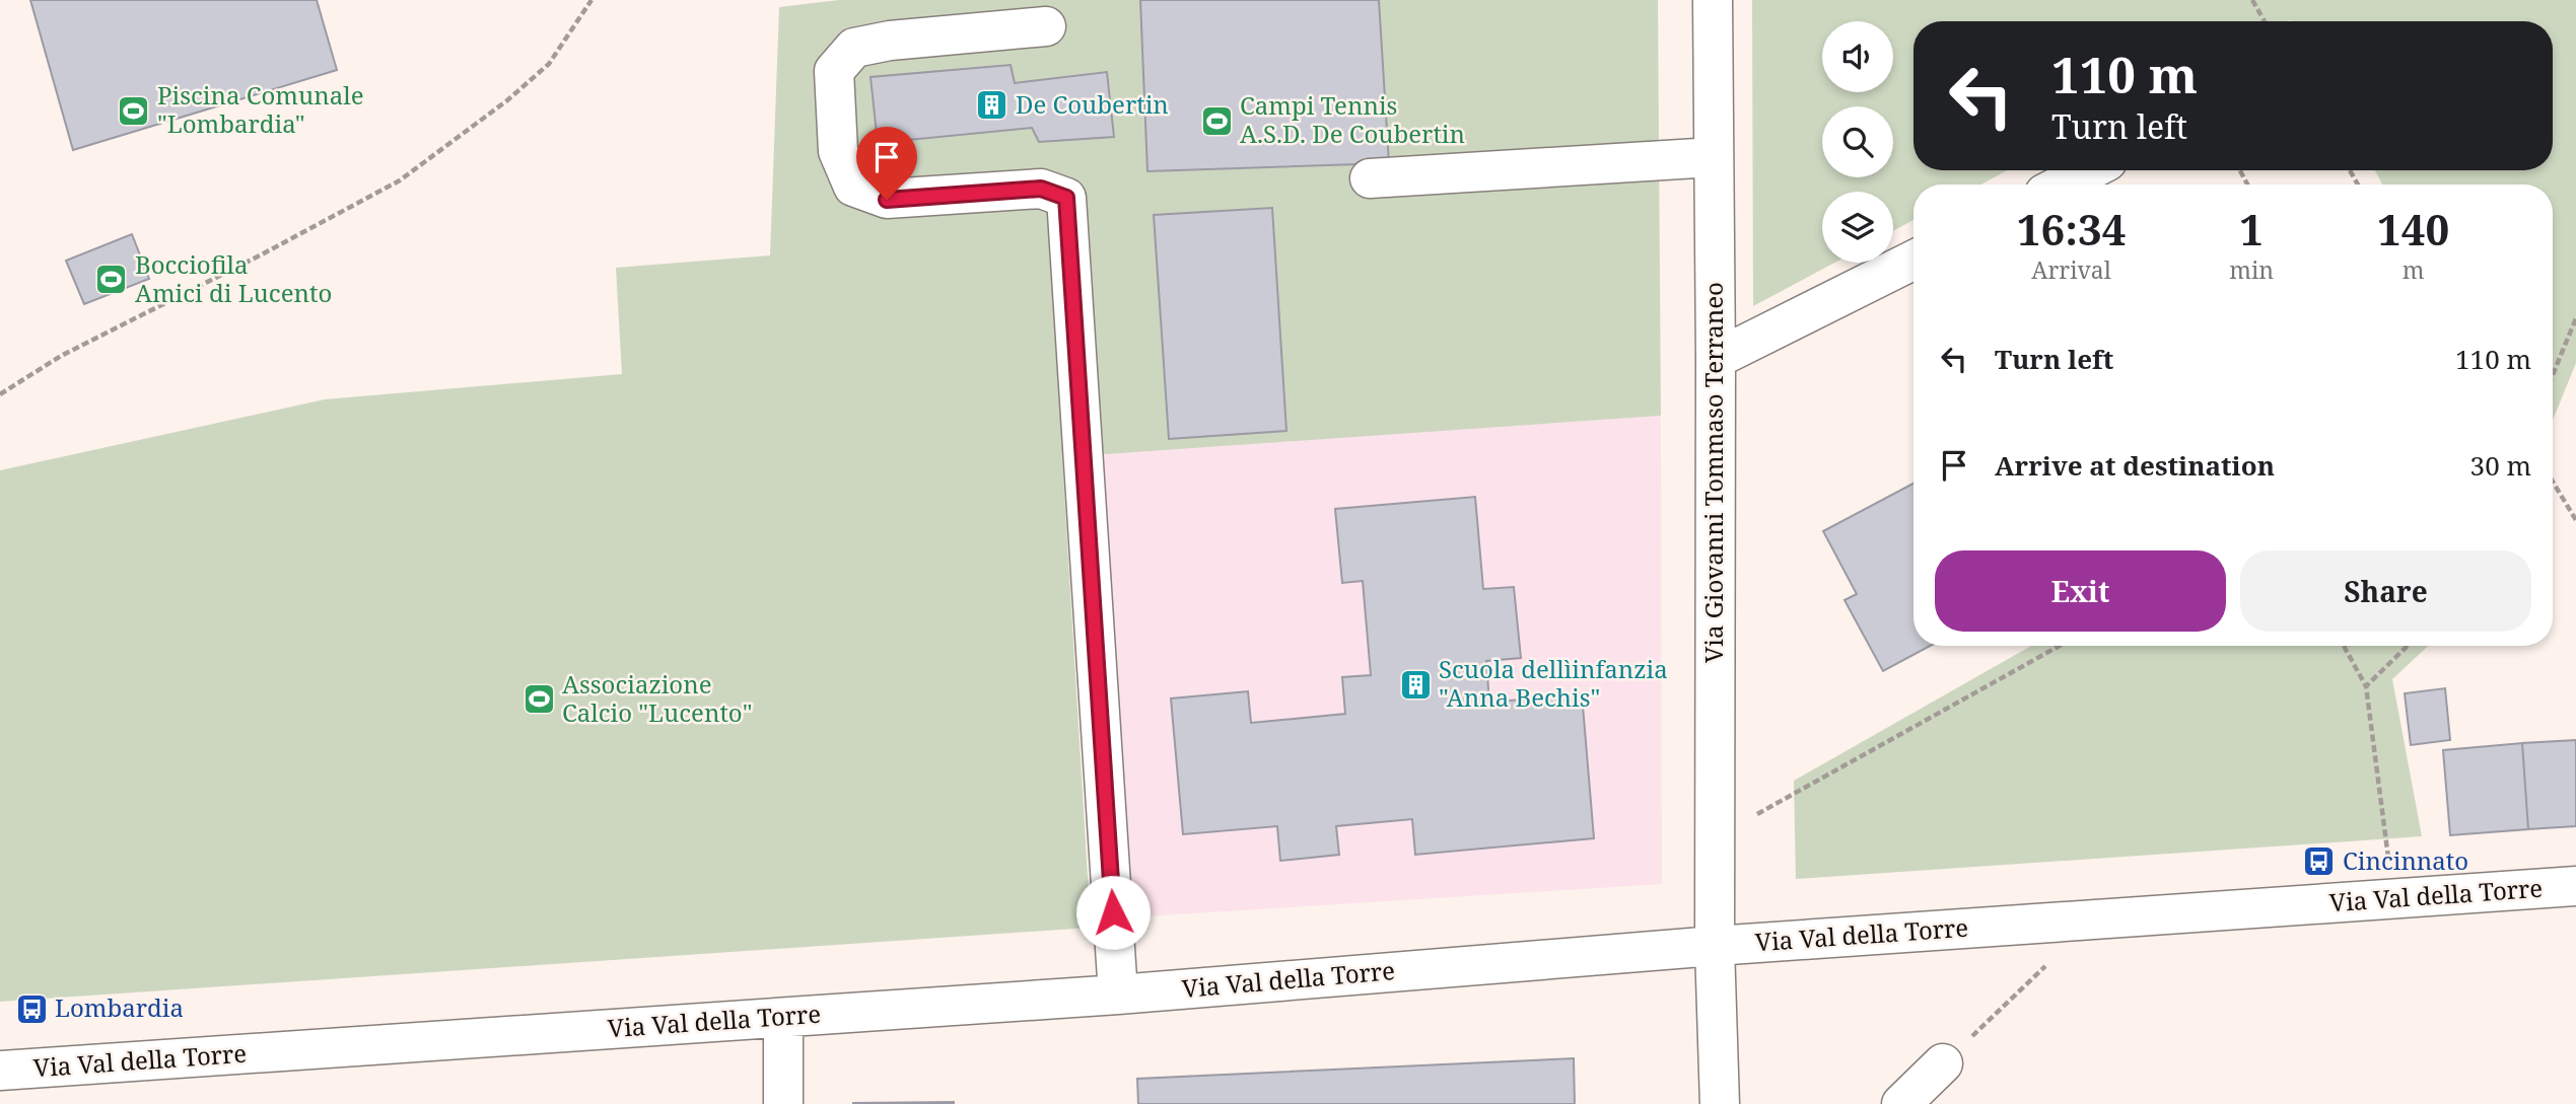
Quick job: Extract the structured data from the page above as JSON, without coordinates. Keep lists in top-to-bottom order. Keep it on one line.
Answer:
{"streets":{"street":["Via Giovanni Tommaso Terraneo","Via Val della Torre"]},"crossings":[["Via Giovanni Tommaso Terraneo","Via Val della Torre"]],"places":{"building":["De Coubertin","Scuola dellìinfanzia \"Anna Bechis\""],"sports":["Piscina Comunale \"Lombardia\"","Campi Tennis A.S.D. De Coubertin","Bocciofila Amici di Lucento","Associazione Calcio \"Lucento\""],"bus stop":["Cincinnato","Lombardia"]},"page":{"turn":["110 m","Turn left"],"eta":["16:34","Arrival","1","min","140","m"],"list":[{"name":"Turn left","value":"110 m"},{"name":"Arrive at destination","value":"30 m"}],"buttons":["Exit","Share"]}}
